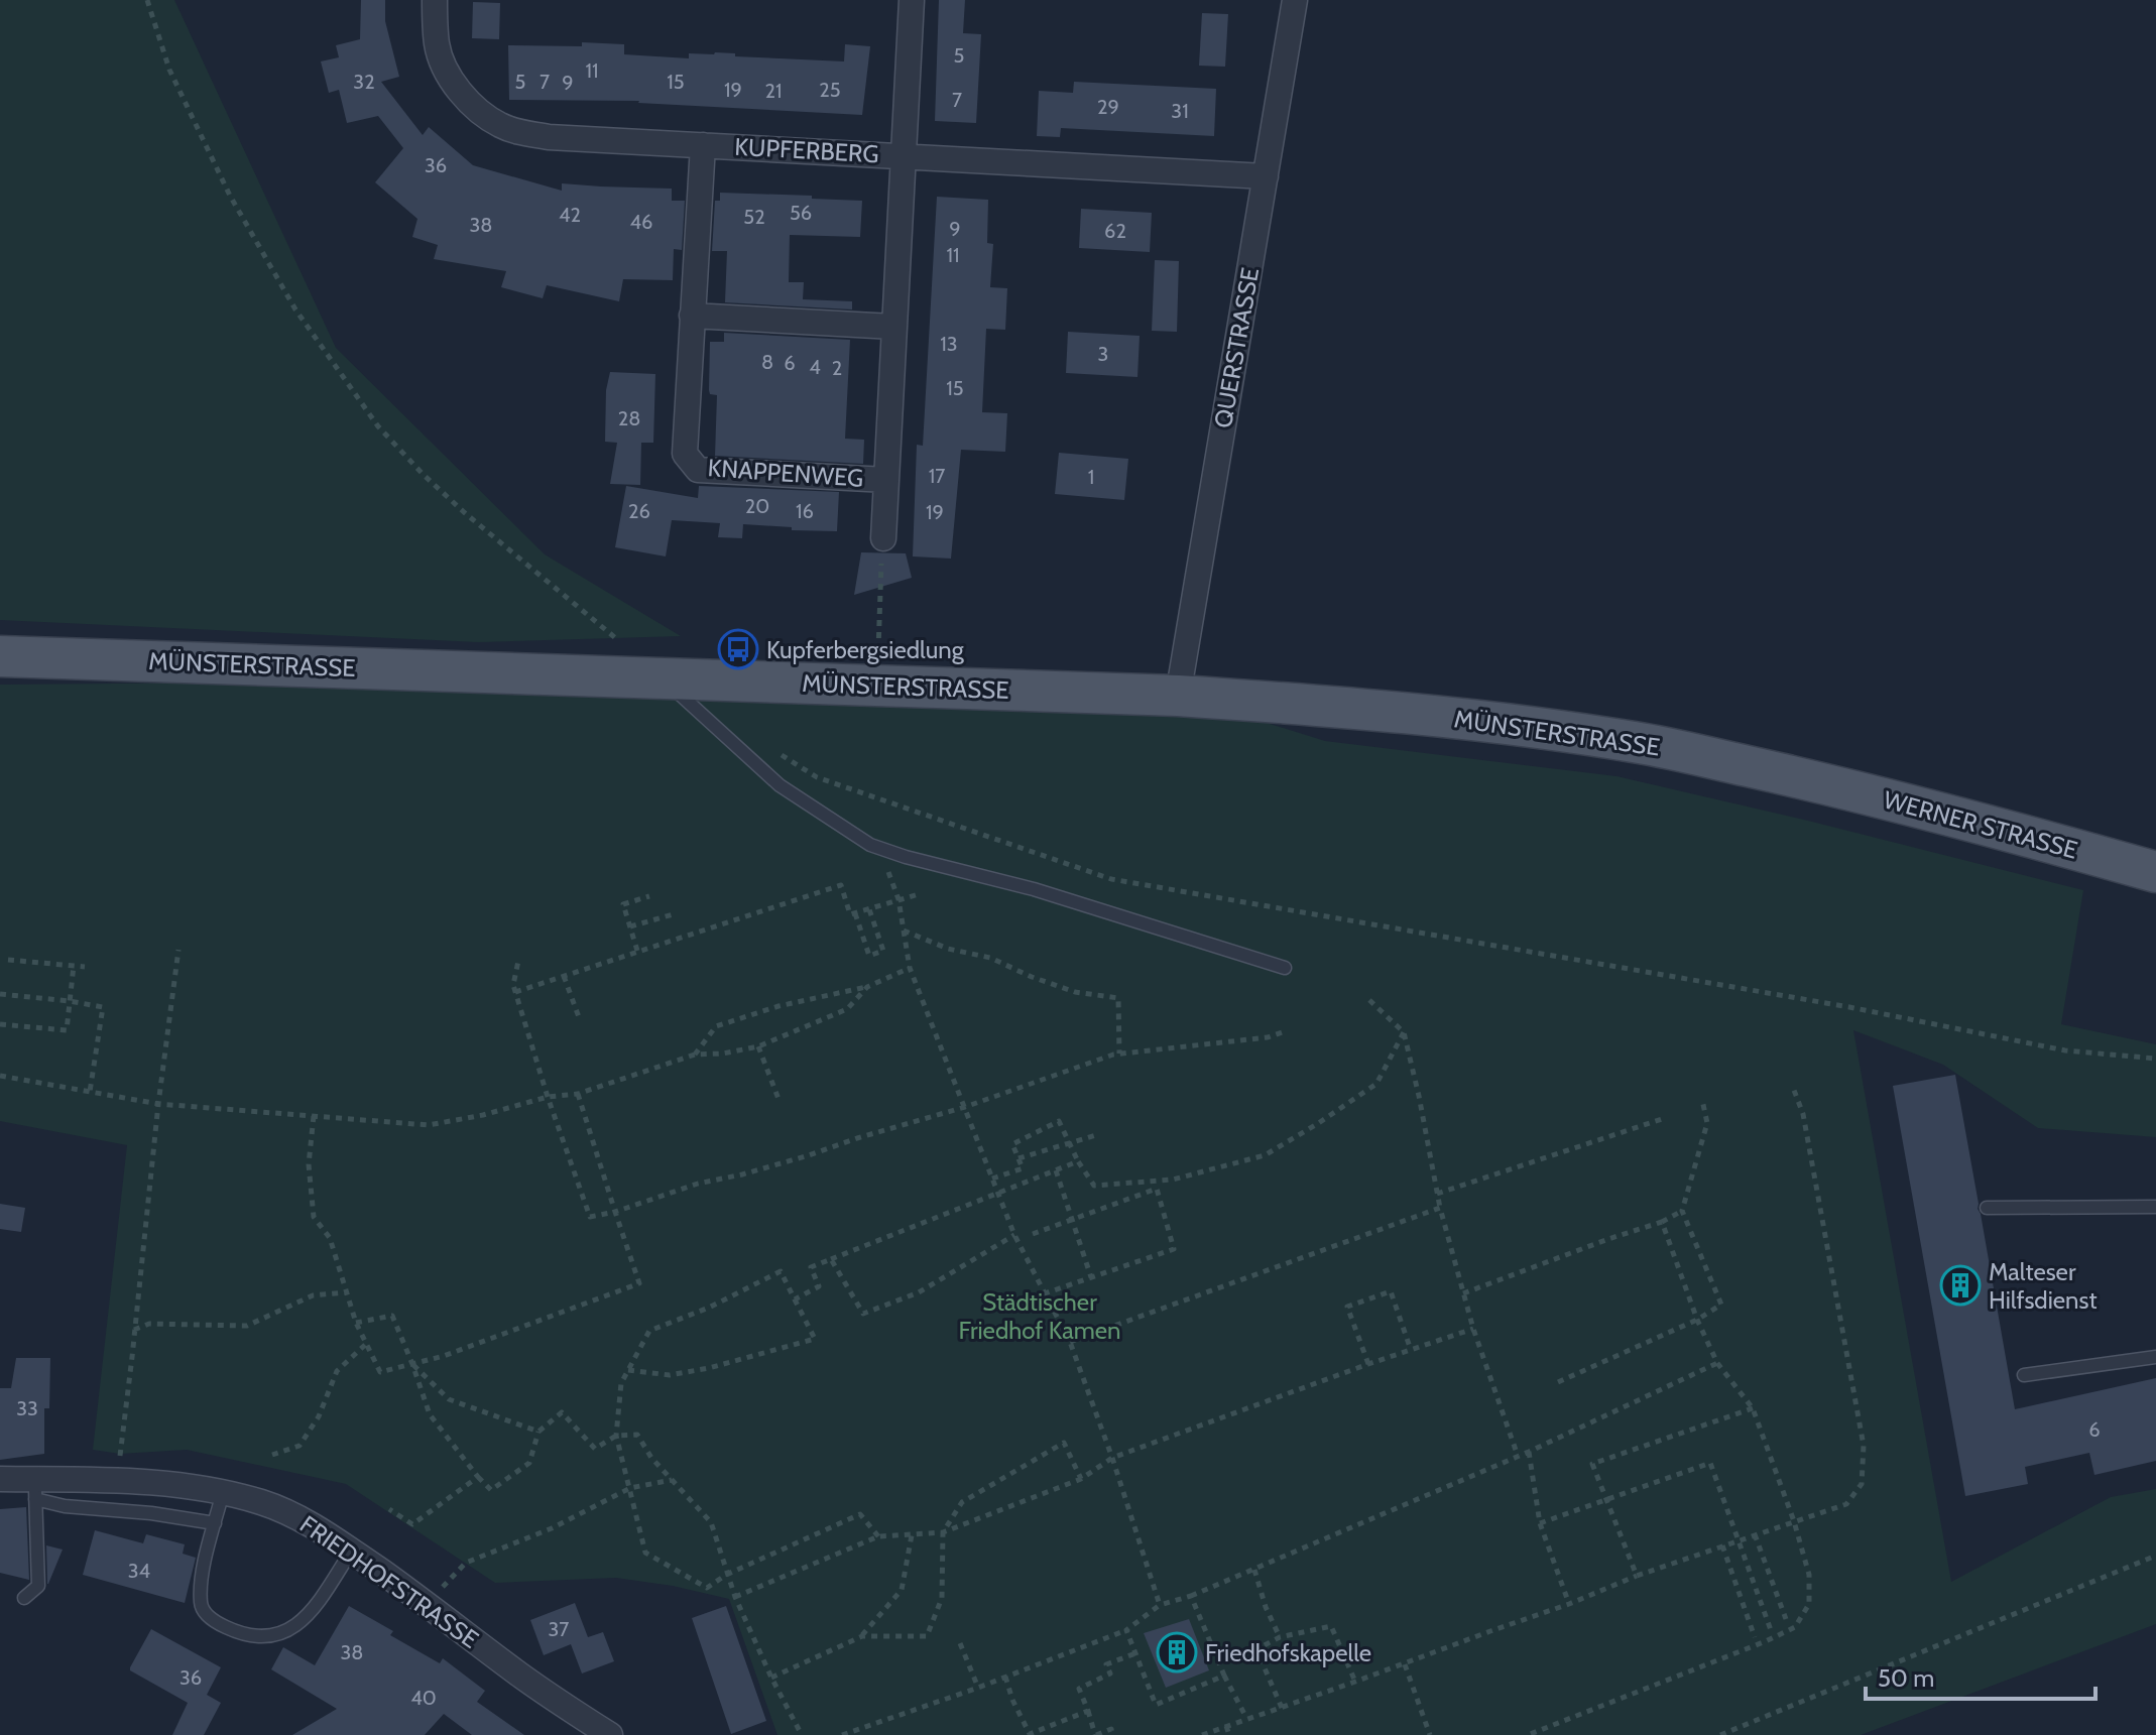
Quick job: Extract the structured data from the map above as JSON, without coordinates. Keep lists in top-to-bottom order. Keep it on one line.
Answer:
{"streets":{"main road":["MÜNSTERSTRASSE","WERNER STRASSE"],"street":["KUPFERBERG","QUERSTRASSE","KNAPPENWEG","FRIEDHOFSTRASSE"]},"crossings":[["KUPFERBERG","QUERSTRASSE"],["KUPFERBERG","KNAPPENWEG"],["QUERSTRASSE","MÜNSTERSTRASSE"],["MÜNSTERSTRASSE","WERNER STRASSE"]],"parks":["Städtischer Friedhof Kamen"],"places":{"bus stop":["Kupferbergsiedlung"],"building":["Malteser Hilfsdienst","Friedhofskapelle"]},"house_numbers":["5","11","32","5","7","15","9","19","25","21","7","29","31","36","56","42","52","46","38","9","62","11","13","3","8","6","4","2","15","28","17","1","20","26","16","19","33","6","34","37","38","36","40"],"scale_bar":"50 m"}
